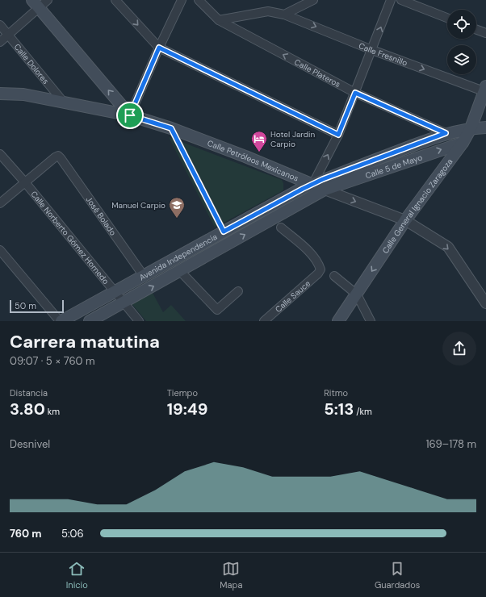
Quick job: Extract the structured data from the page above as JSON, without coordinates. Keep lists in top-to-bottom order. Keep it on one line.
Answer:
{"streets":{"main road":["Calle Petróleos Mexicanos","Calle 5 de Mayo","Calle General Ignacio Zaragoza","Avenida Independencia"],"street":["Calle Fresnillo","Calle Dolores","Calle Plateros","José Bolado","Calle Norberto Gómez Hornedo","Calle Sauce"]},"crossings":[["Calle Fresnillo","Calle Plateros"],["Calle Fresnillo","Calle General Ignacio Zaragoza"],["Calle Dolores","Calle Petróleos Mexicanos"],["Calle Plateros","Calle 5 de Mayo"],["Calle Petróleos Mexicanos","Calle 5 de Mayo"],["Calle Petróleos Mexicanos","Calle General Ignacio Zaragoza"],["Calle Petróleos Mexicanos","Avenida Independencia"],["Calle 5 de Mayo","Calle General Ignacio Zaragoza"],["Calle 5 de Mayo","Avenida Independencia"],["José Bolado","Calle Norberto Gómez Hornedo"],["José Bolado","Avenida Independencia"],["Calle Norberto Gómez Hornedo","Avenida Independencia"]],"one_way":["Calle Fresnillo","Calle Petróleos Mexicanos"],"places":{"hotel":["Hotel Jardin Carpio"],"school or university":["Manuel Carpio"]},"scale_bar":"50 m","page":{"scale":"50 m","heading":["Carrera matutina","09:07 · 5 × 760 m"],"stats":[["Distancia","3.80 km"],["Tiempo","19:49"],["Ritmo","5:13 /km"]],"chart":["Desnivel","169–178 m"],"list":[{"name":"760 m","note":"5:06"}],"tabs":["Inicio","Mapa","Guardados"]}}
